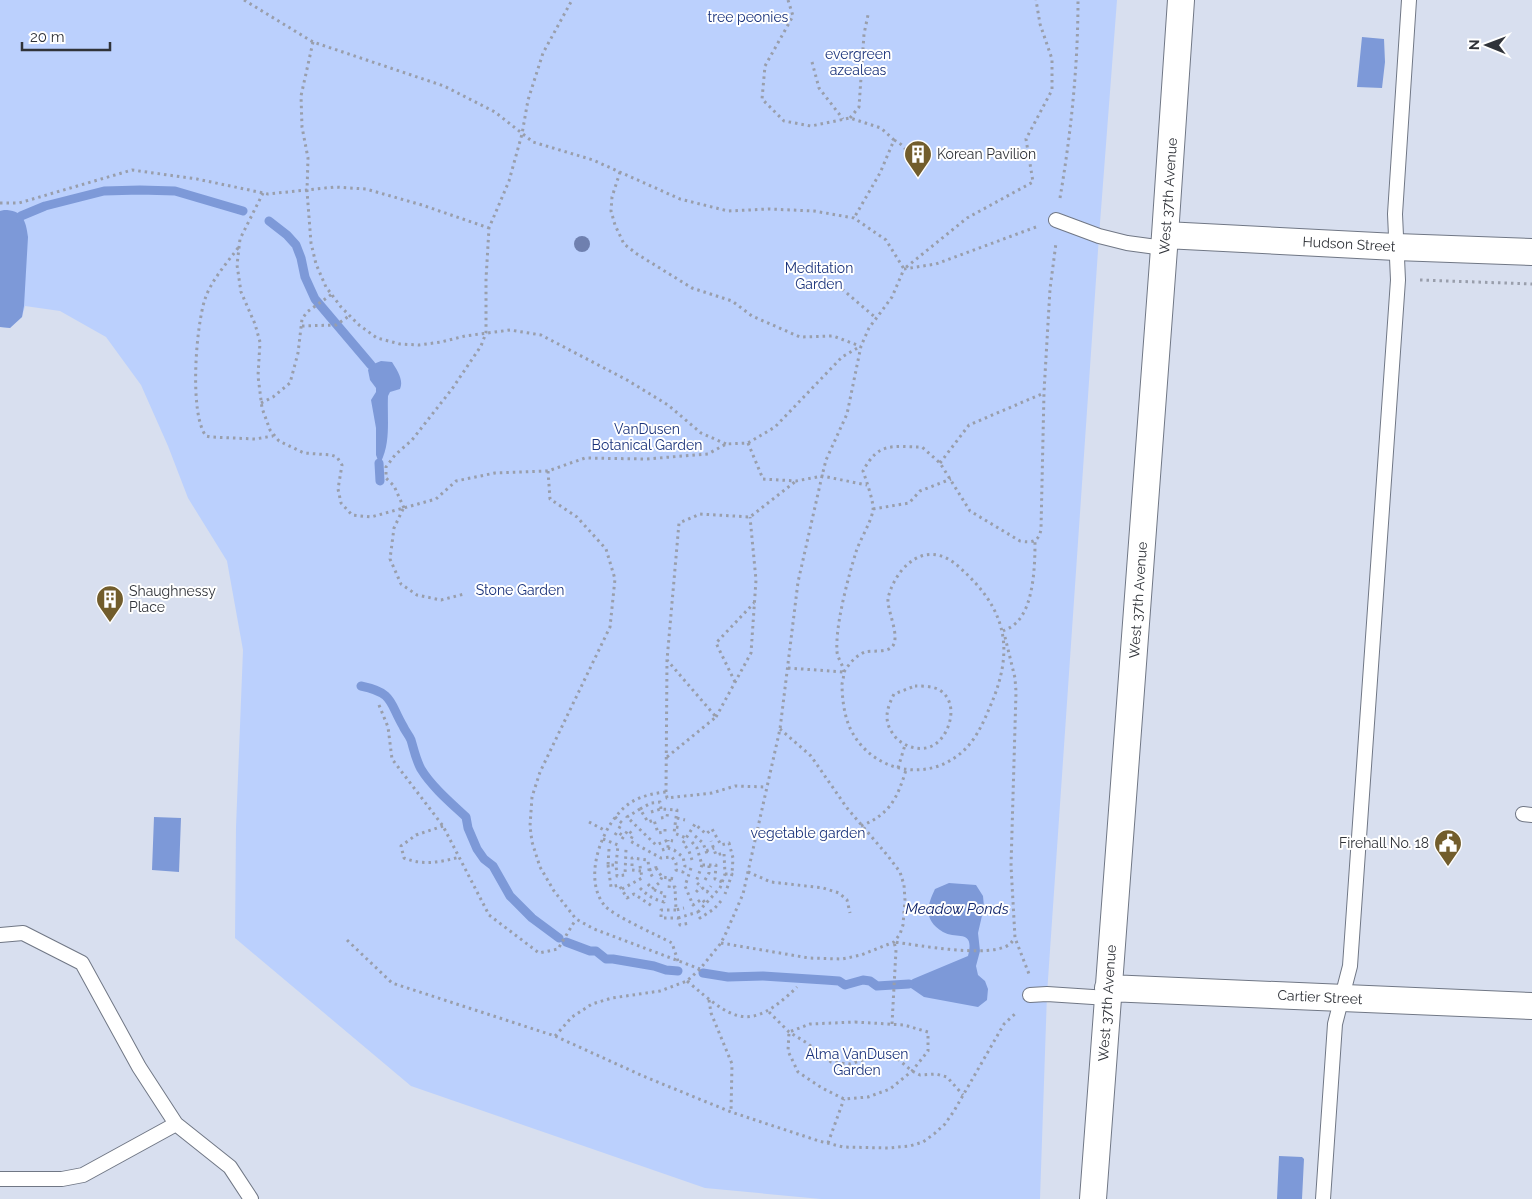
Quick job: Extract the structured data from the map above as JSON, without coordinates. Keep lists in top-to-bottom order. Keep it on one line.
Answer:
{"streets":{"street":["West 37th Avenue","Hudson Street","Cartier Street"]},"crossings":[["West 37th Avenue","Hudson Street"],["West 37th Avenue","Cartier Street"]],"water":["Meadow Ponds"],"parks":["tree peonies","evergreen azealeas","Meditation Garden","VanDusen Botanical Garden","Stone Garden","vegetable garden","Alma VanDusen Garden"],"places":{"building":["Korean Pavilion","Shaughnessy Place"],"public building":["Firehall No. 18"]},"scale_bar":"20 m","north":"left"}
